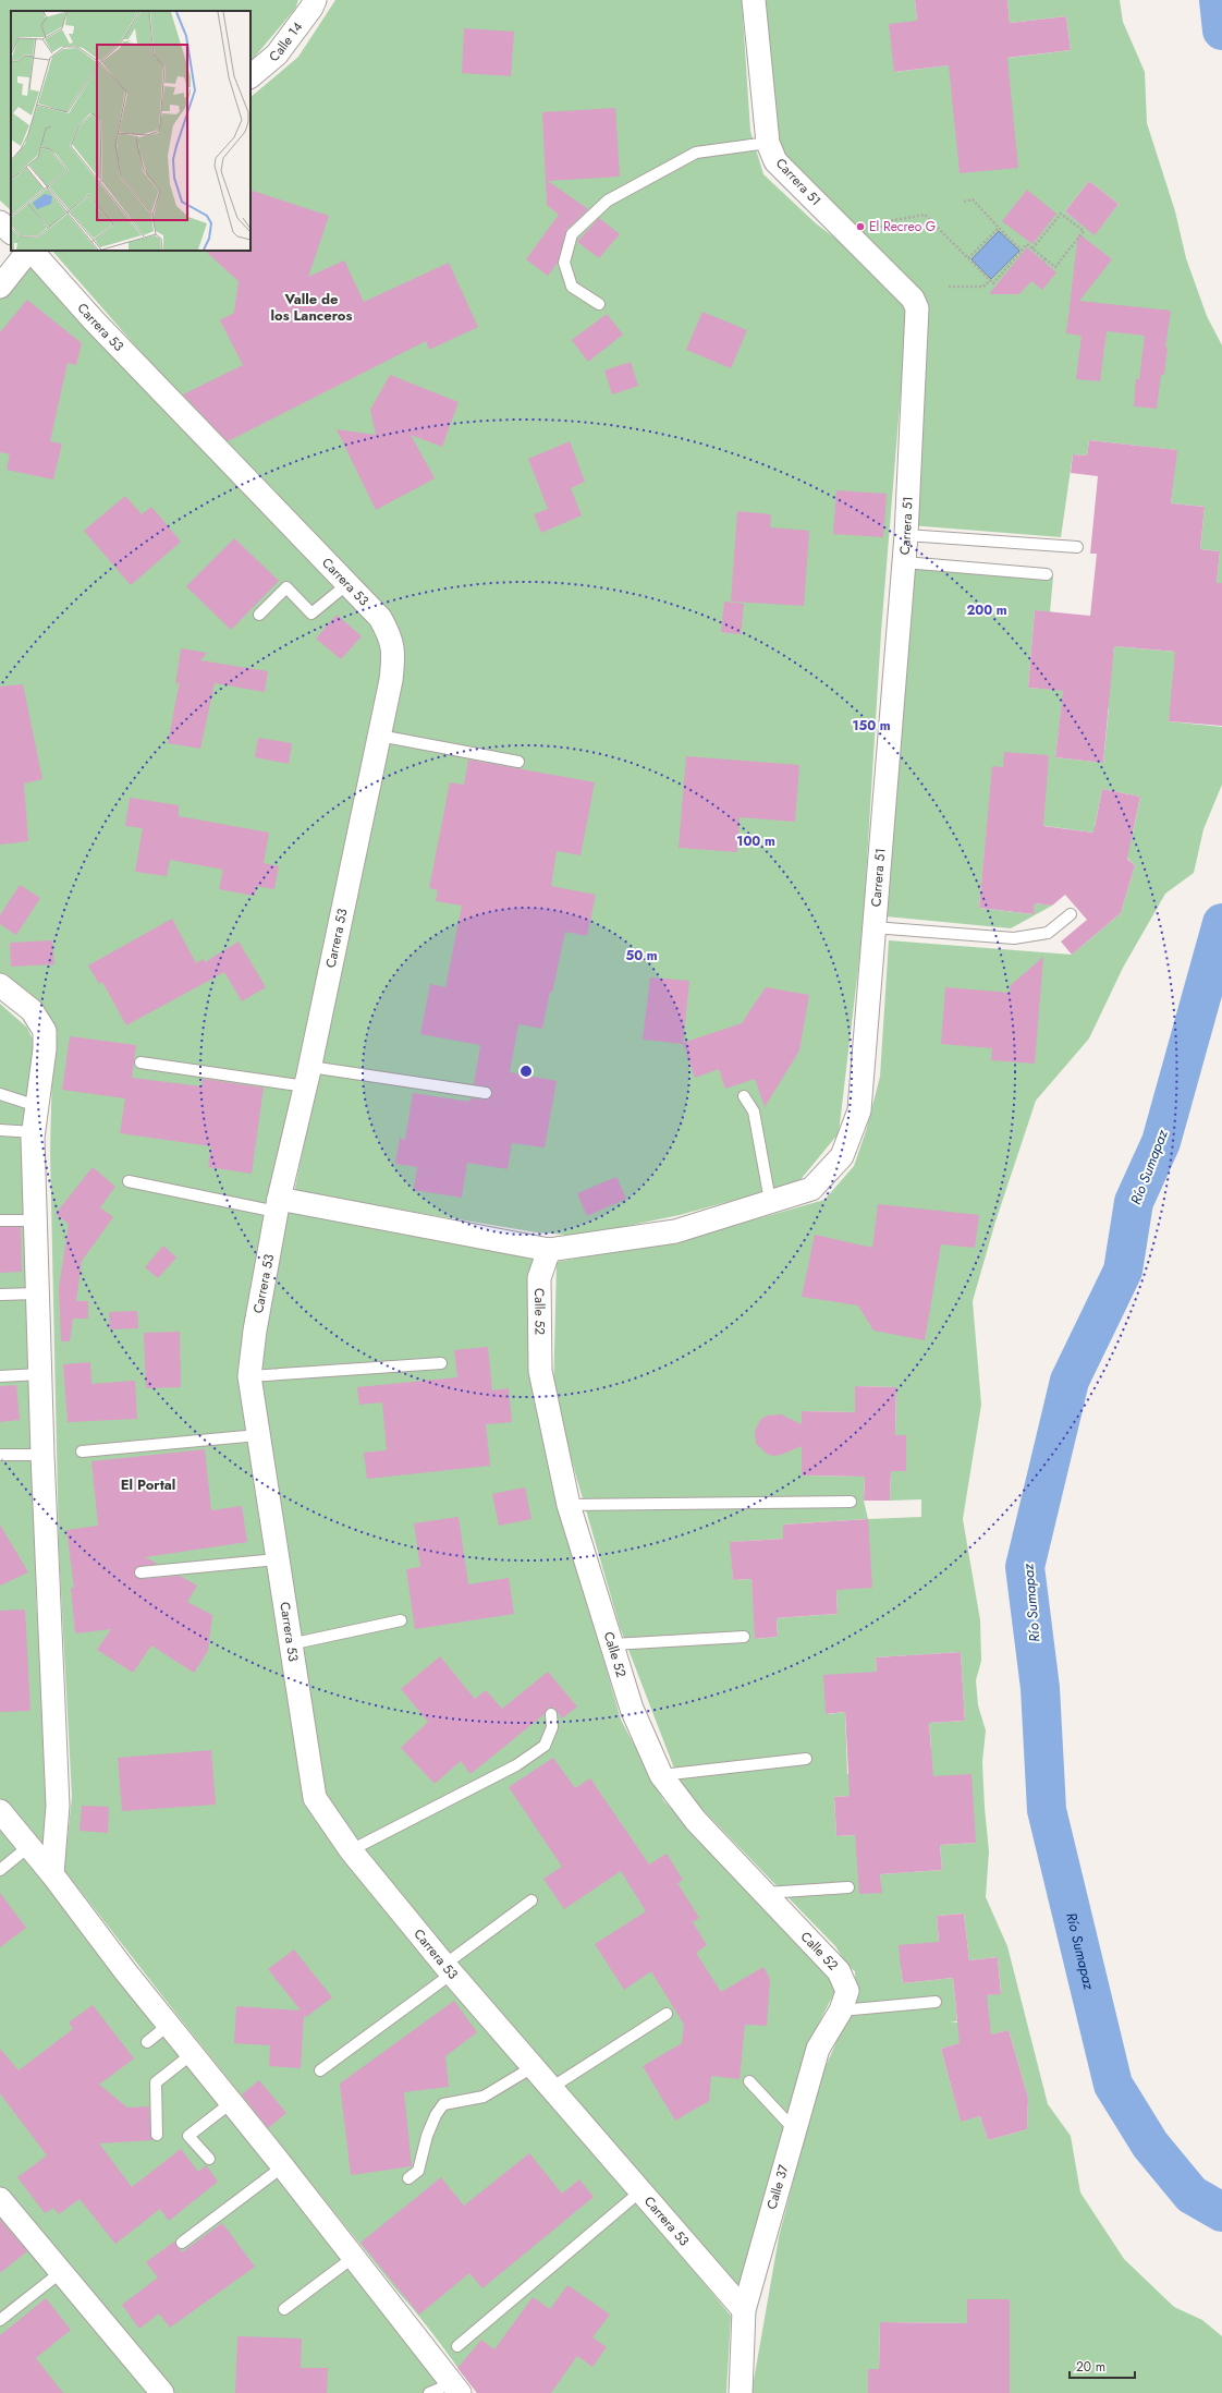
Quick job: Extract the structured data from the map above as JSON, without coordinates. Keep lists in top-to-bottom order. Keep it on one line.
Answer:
{"streets":{"street":["Calle 14","Carrera 51","Carrera 53","Calle 52","Calle 37"]},"crossings":[["Carrera 51","Carrera 53"],["Carrera 51","Calle 52"],["Carrera 53","Calle 37"],["Calle 52","Calle 37"]],"districts":["Valle de los Lanceros","El Portal"],"water":["Río Sumapaz"],"places":["El Recreo G"],"scale_bar":"20 m","rings":["200 m","150 m","100 m","50 m"]}
